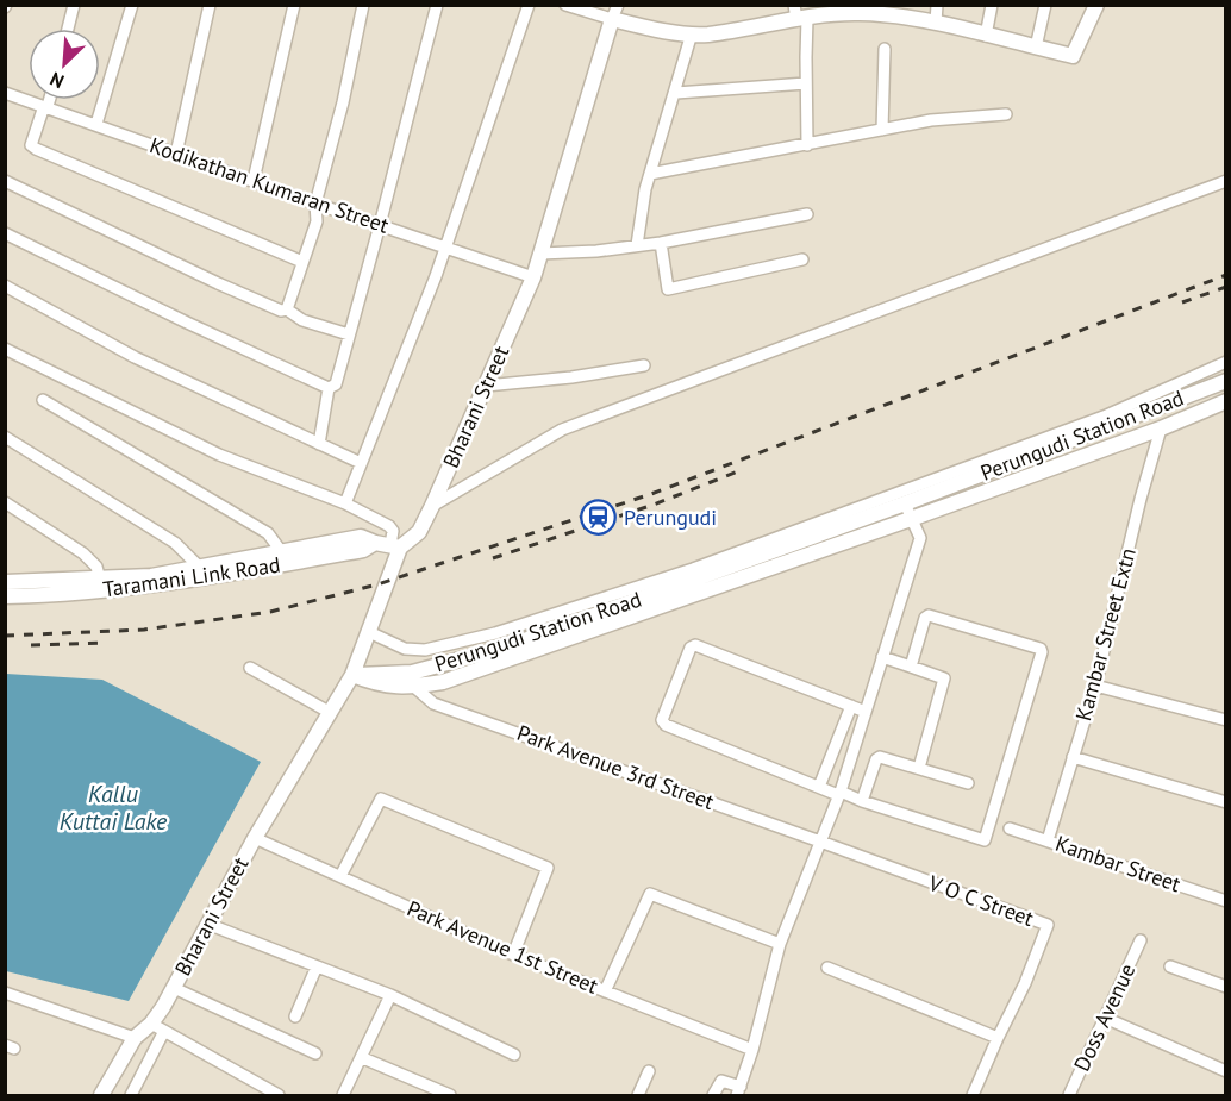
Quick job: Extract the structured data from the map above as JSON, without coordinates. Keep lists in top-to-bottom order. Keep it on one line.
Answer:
{"streets":{"street":["Kodikathan Kumaran Street","Bharani Street","Perungudi Station Road","Taramani Link Road","Kambar Street Extn","Park Avenue 3rd Street","Kambar Street","V O C Street","Park Avenue 1st Street","Doss Avenue"]},"crossings":[["Kodikathan Kumaran Street","Bharani Street"],["Bharani Street","Perungudi Station Road"],["Bharani Street","Taramani Link Road"],["Bharani Street","Park Avenue 1st Street"],["Perungudi Station Road","Kambar Street Extn"],["Perungudi Station Road","Park Avenue 3rd Street"],["Kambar Street Extn","Kambar Street"],["Park Avenue 3rd Street","V O C Street"]],"water":["Kallu Kuttai Lake"],"places":{"station":["Perungudi"]},"north":"bottom left"}
